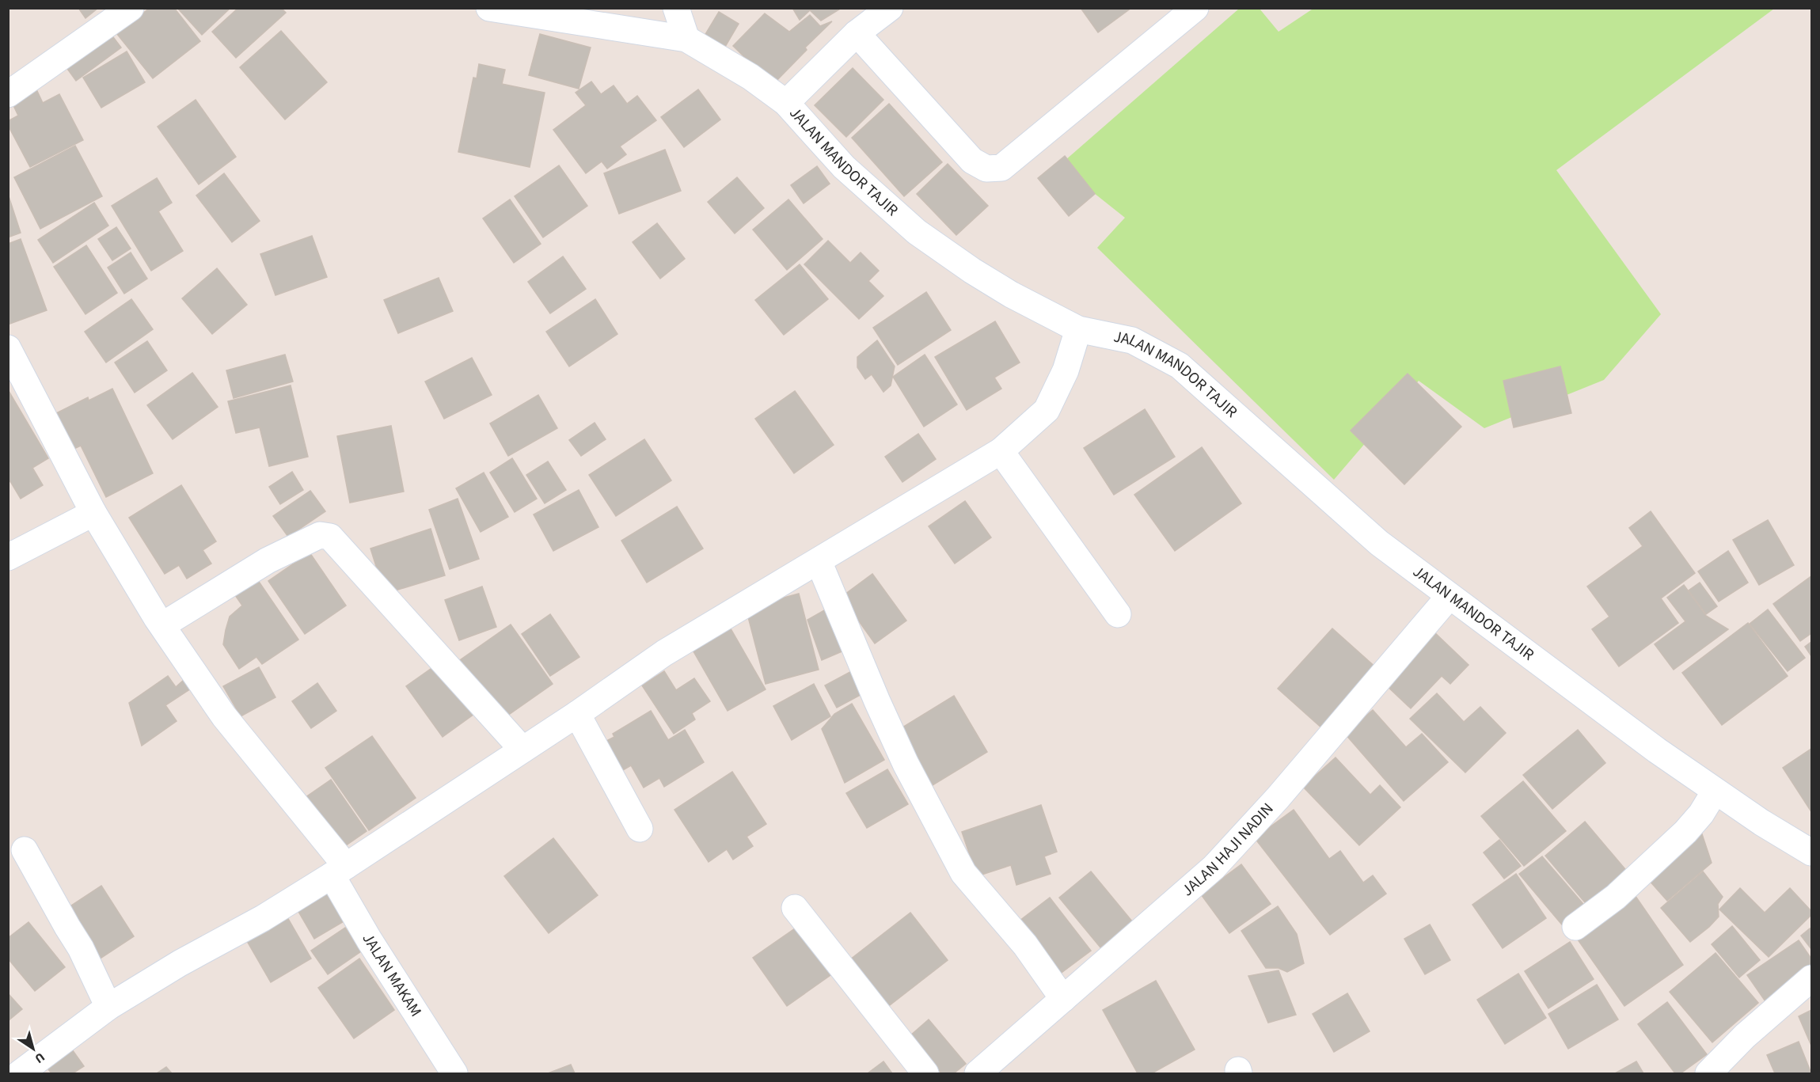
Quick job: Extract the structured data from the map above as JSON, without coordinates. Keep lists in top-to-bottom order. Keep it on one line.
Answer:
{"streets":{"street":["JALAN MANDOR TAJIR","JALAN HAJI NADIN","JALAN MAKAM"]},"crossings":[["JALAN MANDOR TAJIR","JALAN HAJI NADIN"]],"north":"bottom right"}
